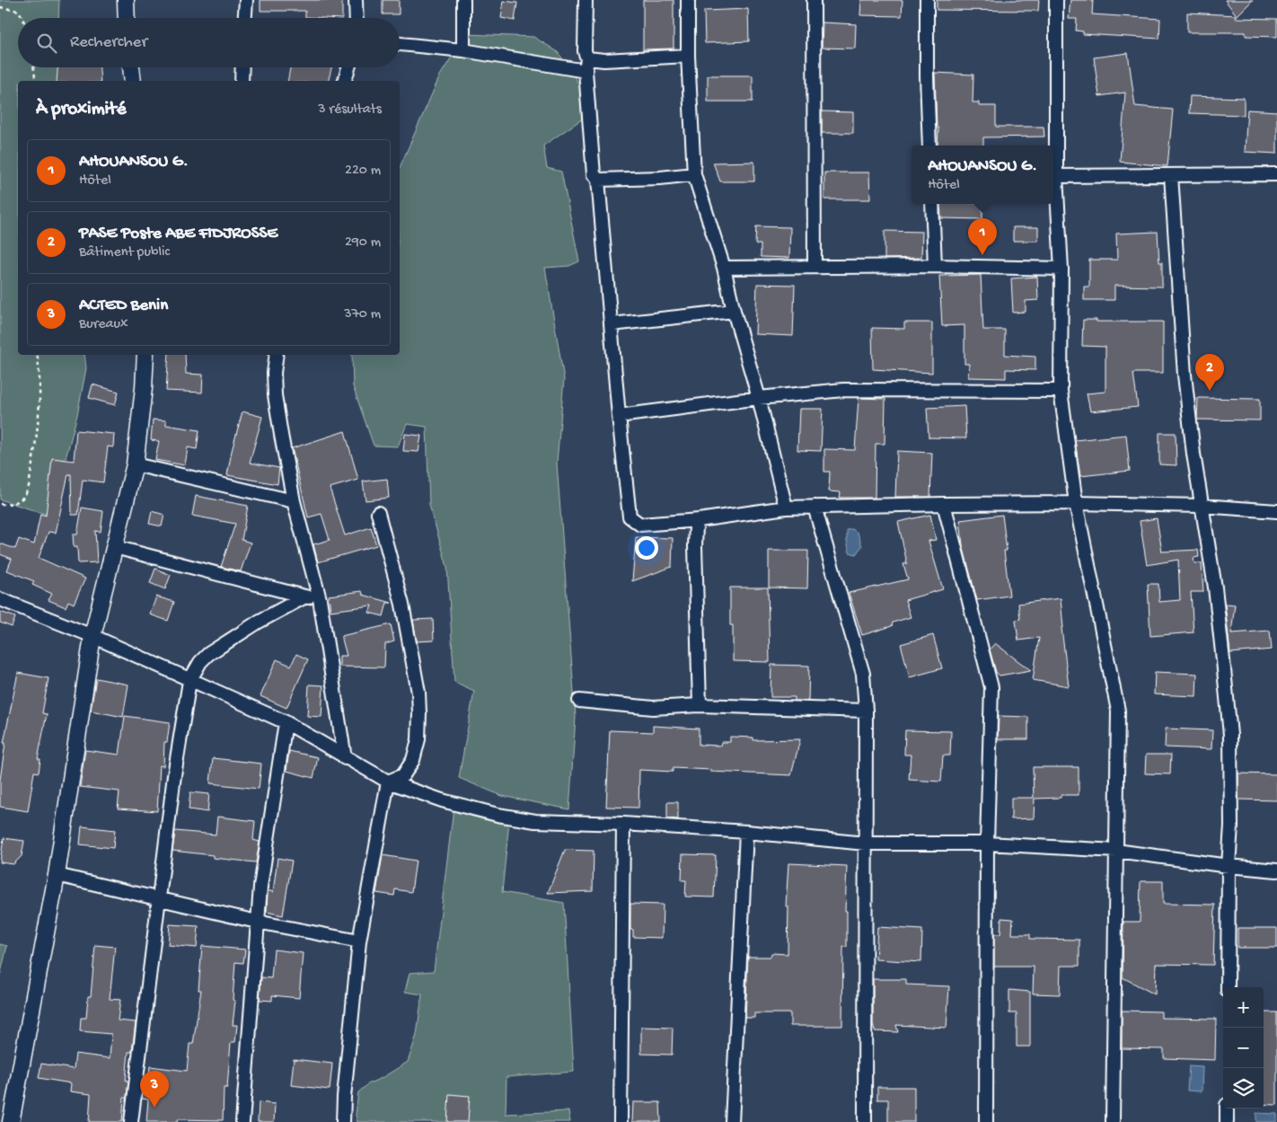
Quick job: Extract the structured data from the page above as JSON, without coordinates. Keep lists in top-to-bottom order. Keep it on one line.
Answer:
{"page":{"search":"Rechercher","heading":["À proximité","3 résultats"],"list":[{"mark":"1","name":"AHOUANSOU G.","note":"Hôtel","value":"220 m"},{"mark":"2","name":"PASE Poste ABE FIDJROSSE","note":"Bâtiment public","value":"290 m"},{"mark":"3","name":"ACTED Benin","note":"Bureaux","value":"370 m"}],"popup":["AHOUANSOU G.","Hôtel"],"pins":["1","2","3"],"map_buttons":["+","−"]}}
